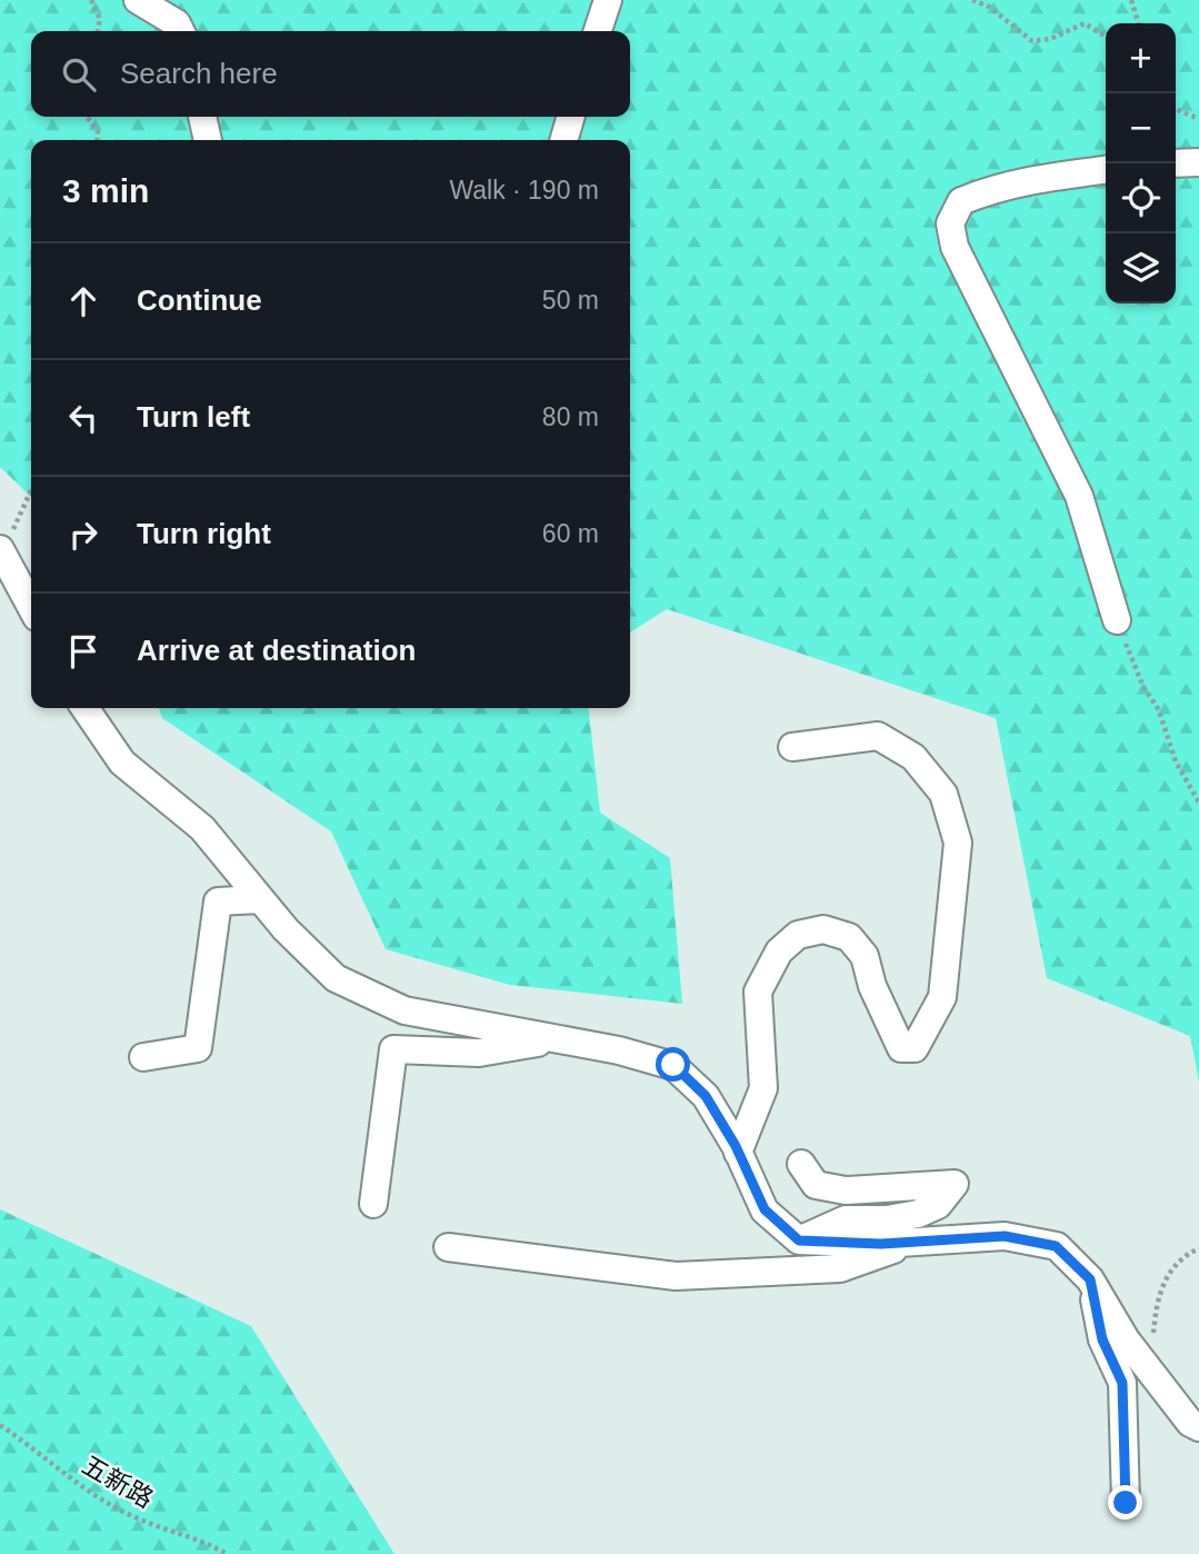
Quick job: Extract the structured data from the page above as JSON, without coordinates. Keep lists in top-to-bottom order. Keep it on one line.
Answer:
{"streets":{"path":["五新路"]},"page":{"map_buttons":["+","−"],"search":"Search here","heading":["3 min","Walk · 190 m"],"list":[["Continue","50 m"],["Turn left","80 m"],["Turn right","60 m"],"Arrive at destination"]}}
